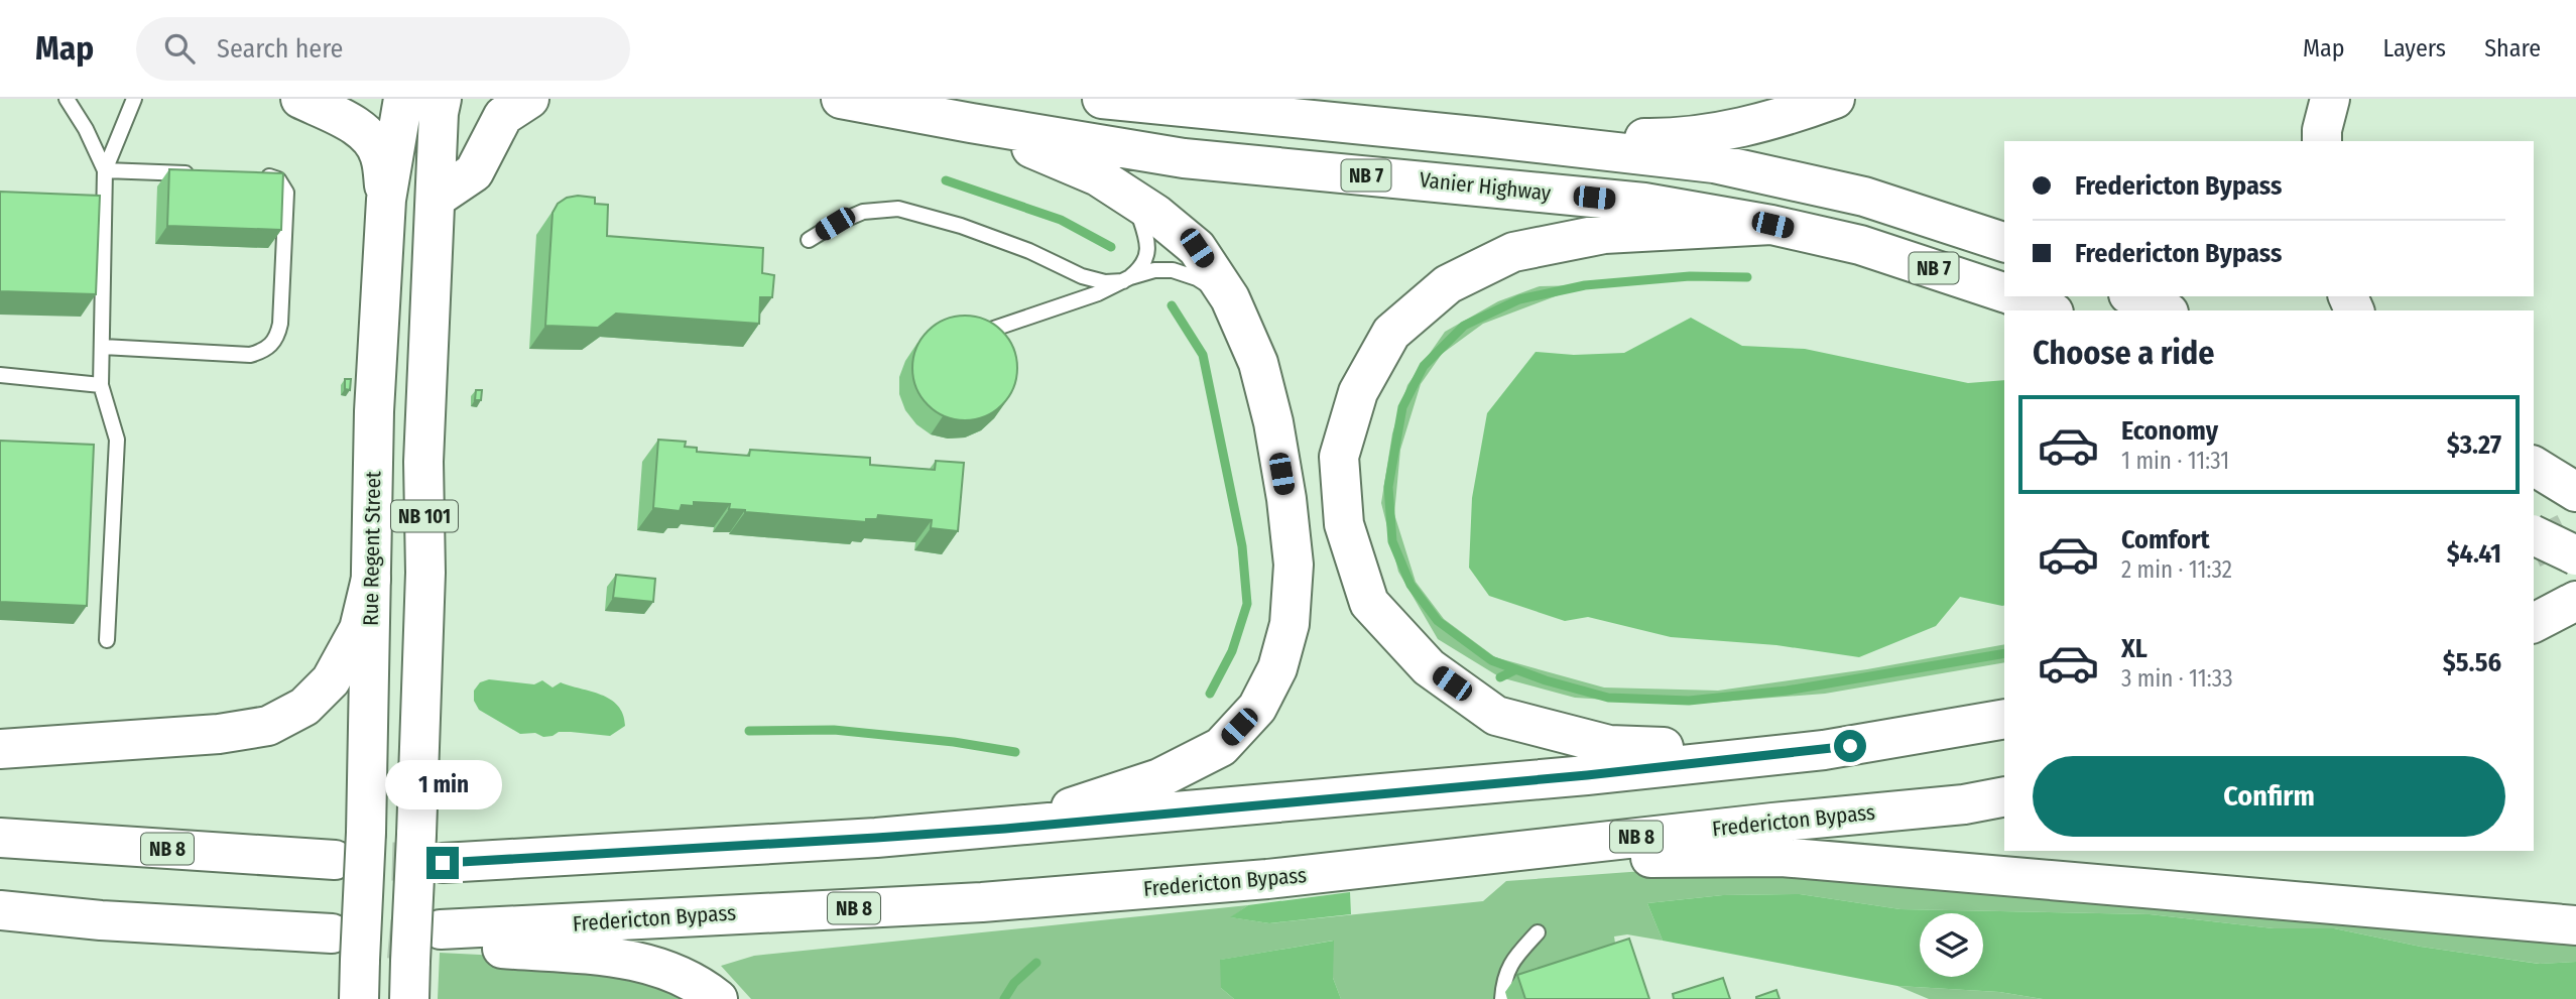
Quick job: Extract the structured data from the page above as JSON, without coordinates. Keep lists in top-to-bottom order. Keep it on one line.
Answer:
{"streets":{"main road":["NB 7","Vanier Highway","NB 101","Rue Regent Street","Fredericton Bypass","NB 8"]},"crossings":[["NB 101","Fredericton Bypass"]],"page":{"header":"Map","search":"Search here","nav":["Map","Layers","Share"],"banner":["Fredericton Bypass","Fredericton Bypass"],"heading":"Choose a ride","list":[{"name":"Economy","note":"1 min · 11:31","value":"$3.27"},{"name":"Comfort","note":"2 min · 11:32","value":"$4.41"},{"name":"XL","note":"3 min · 11:33","value":"$5.56"}],"buttons":"Confirm","bubble":"1 min"}}
